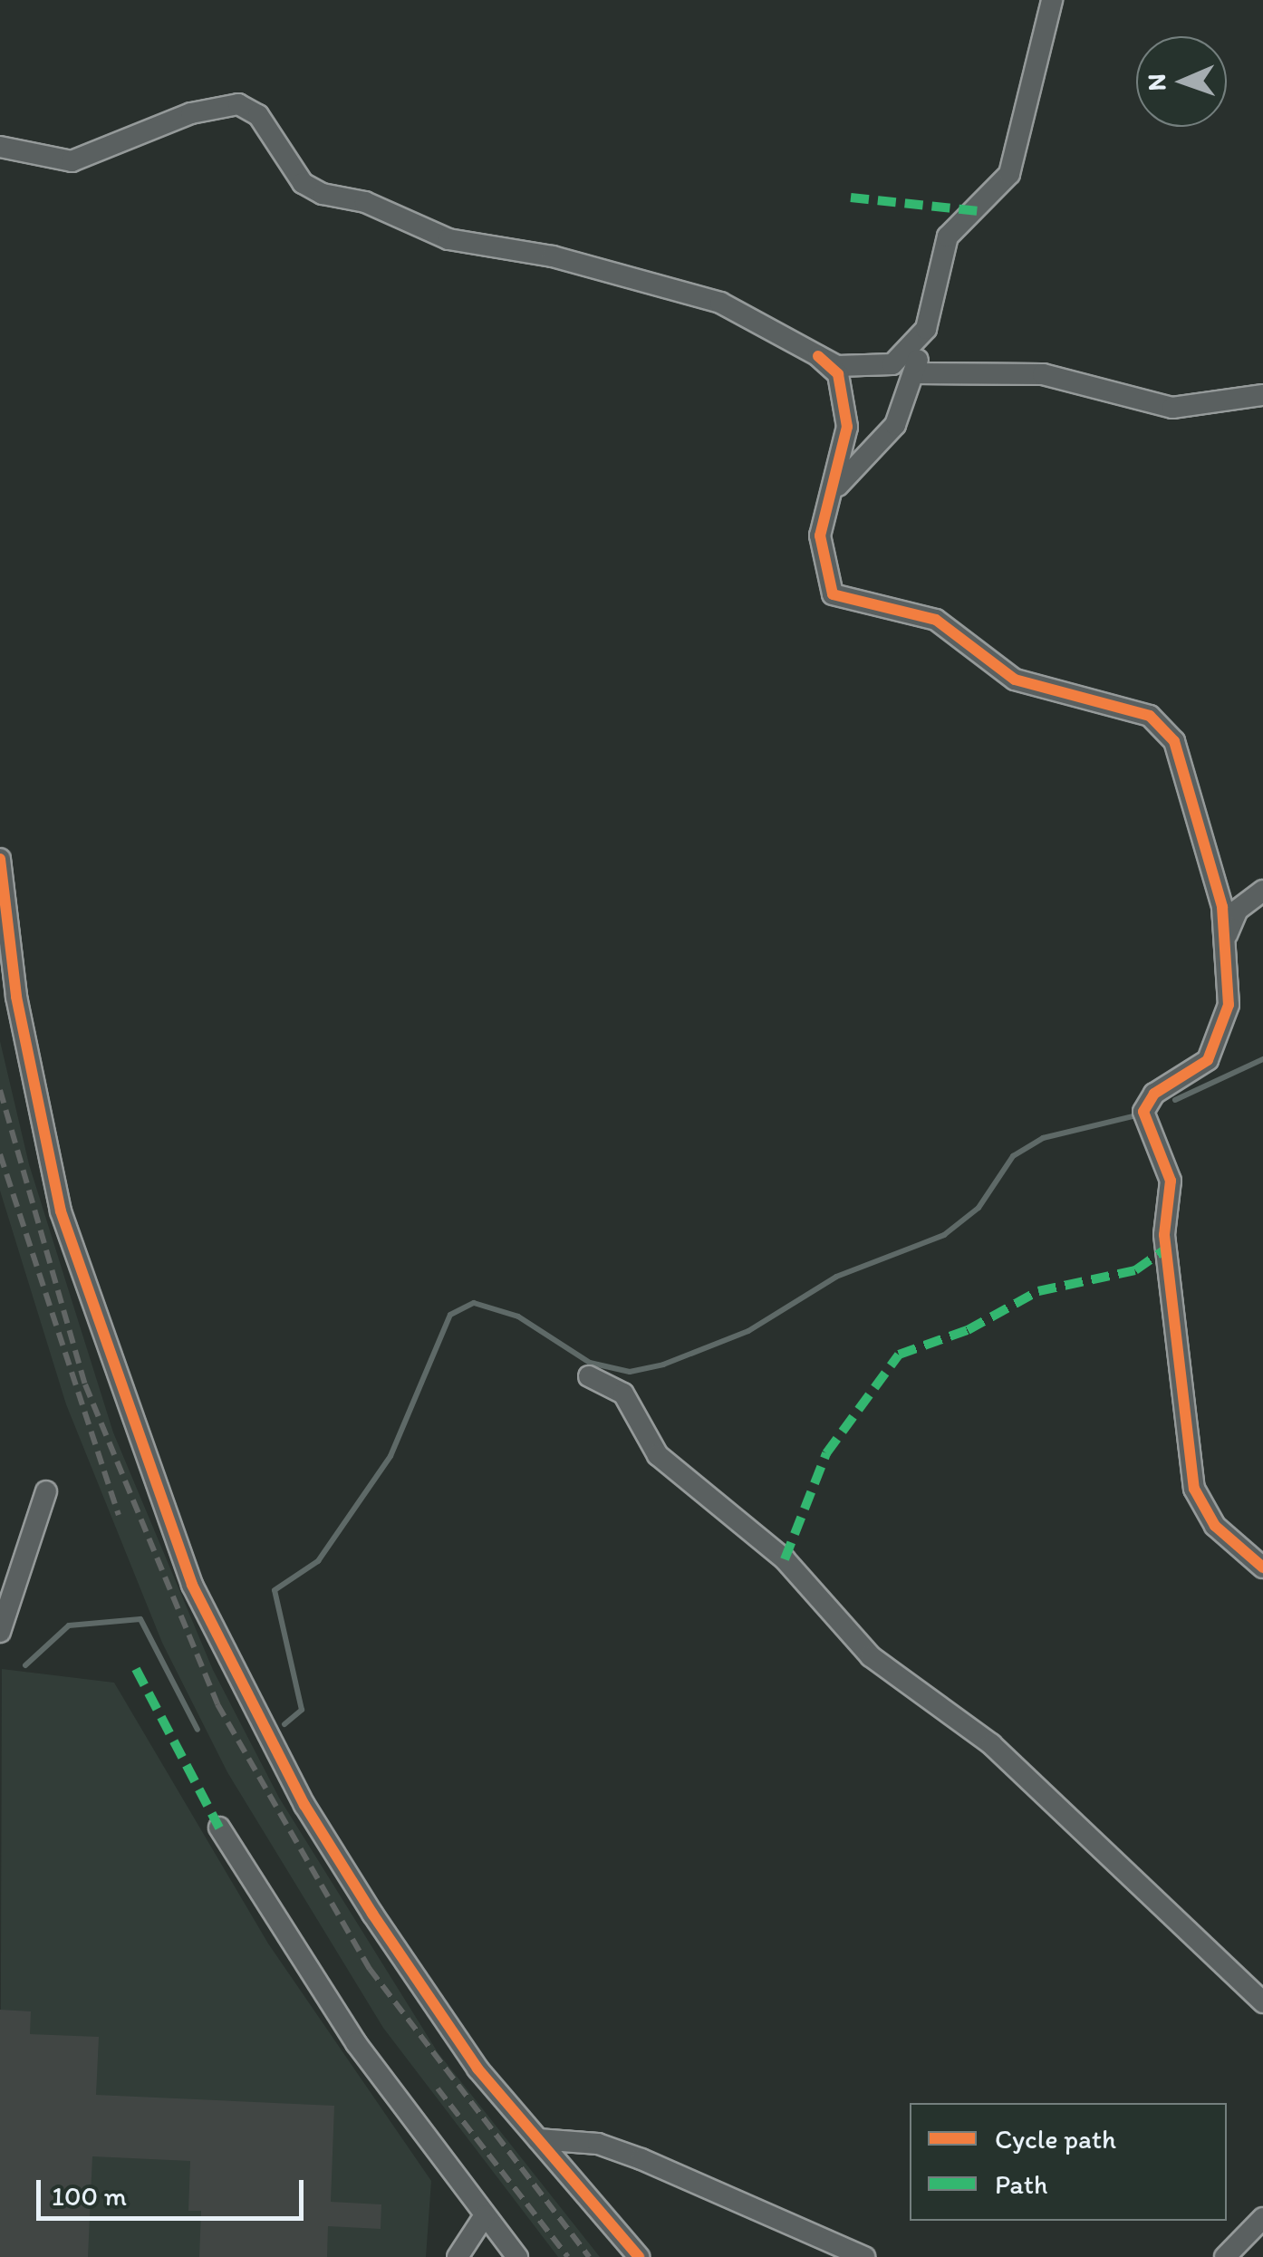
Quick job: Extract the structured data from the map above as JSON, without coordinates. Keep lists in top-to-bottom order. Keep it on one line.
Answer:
{"legend":["Cycle path","Path"],"scale_bar":"100 m","north":"left"}
